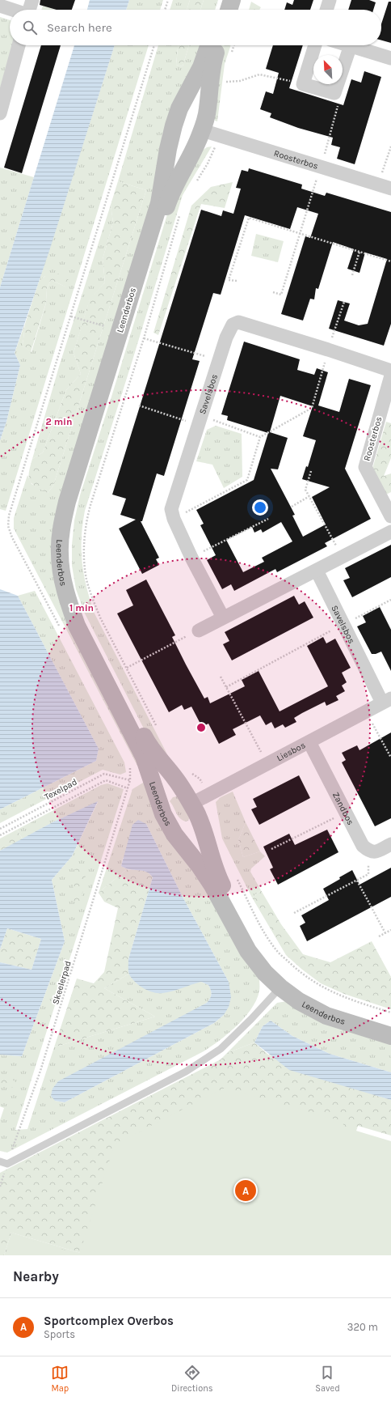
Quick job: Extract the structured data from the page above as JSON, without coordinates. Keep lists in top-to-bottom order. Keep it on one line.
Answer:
{"streets":{"main road":["Leenderbos"],"street":["Roosterbos","Savelsbos","Liesbos","Zandbos"],"path":["Texelpad","Skeelerpad"]},"crossings":[["Roosterbos","Leenderbos"],["Leenderbos","Liesbos"],["Savelsbos","Liesbos"],["Liesbos","Zandbos"],["Texelpad","Skeelerpad"]],"north":"top left","page":{"search":"Search here","pins":"A","heading":"Nearby","list":[{"mark":"A","name":"Sportcomplex Overbos","note":"Sports","value":"320 m"}],"nav":["Map","Directions","Saved"]},"rings":["2 min","1 min"]}
